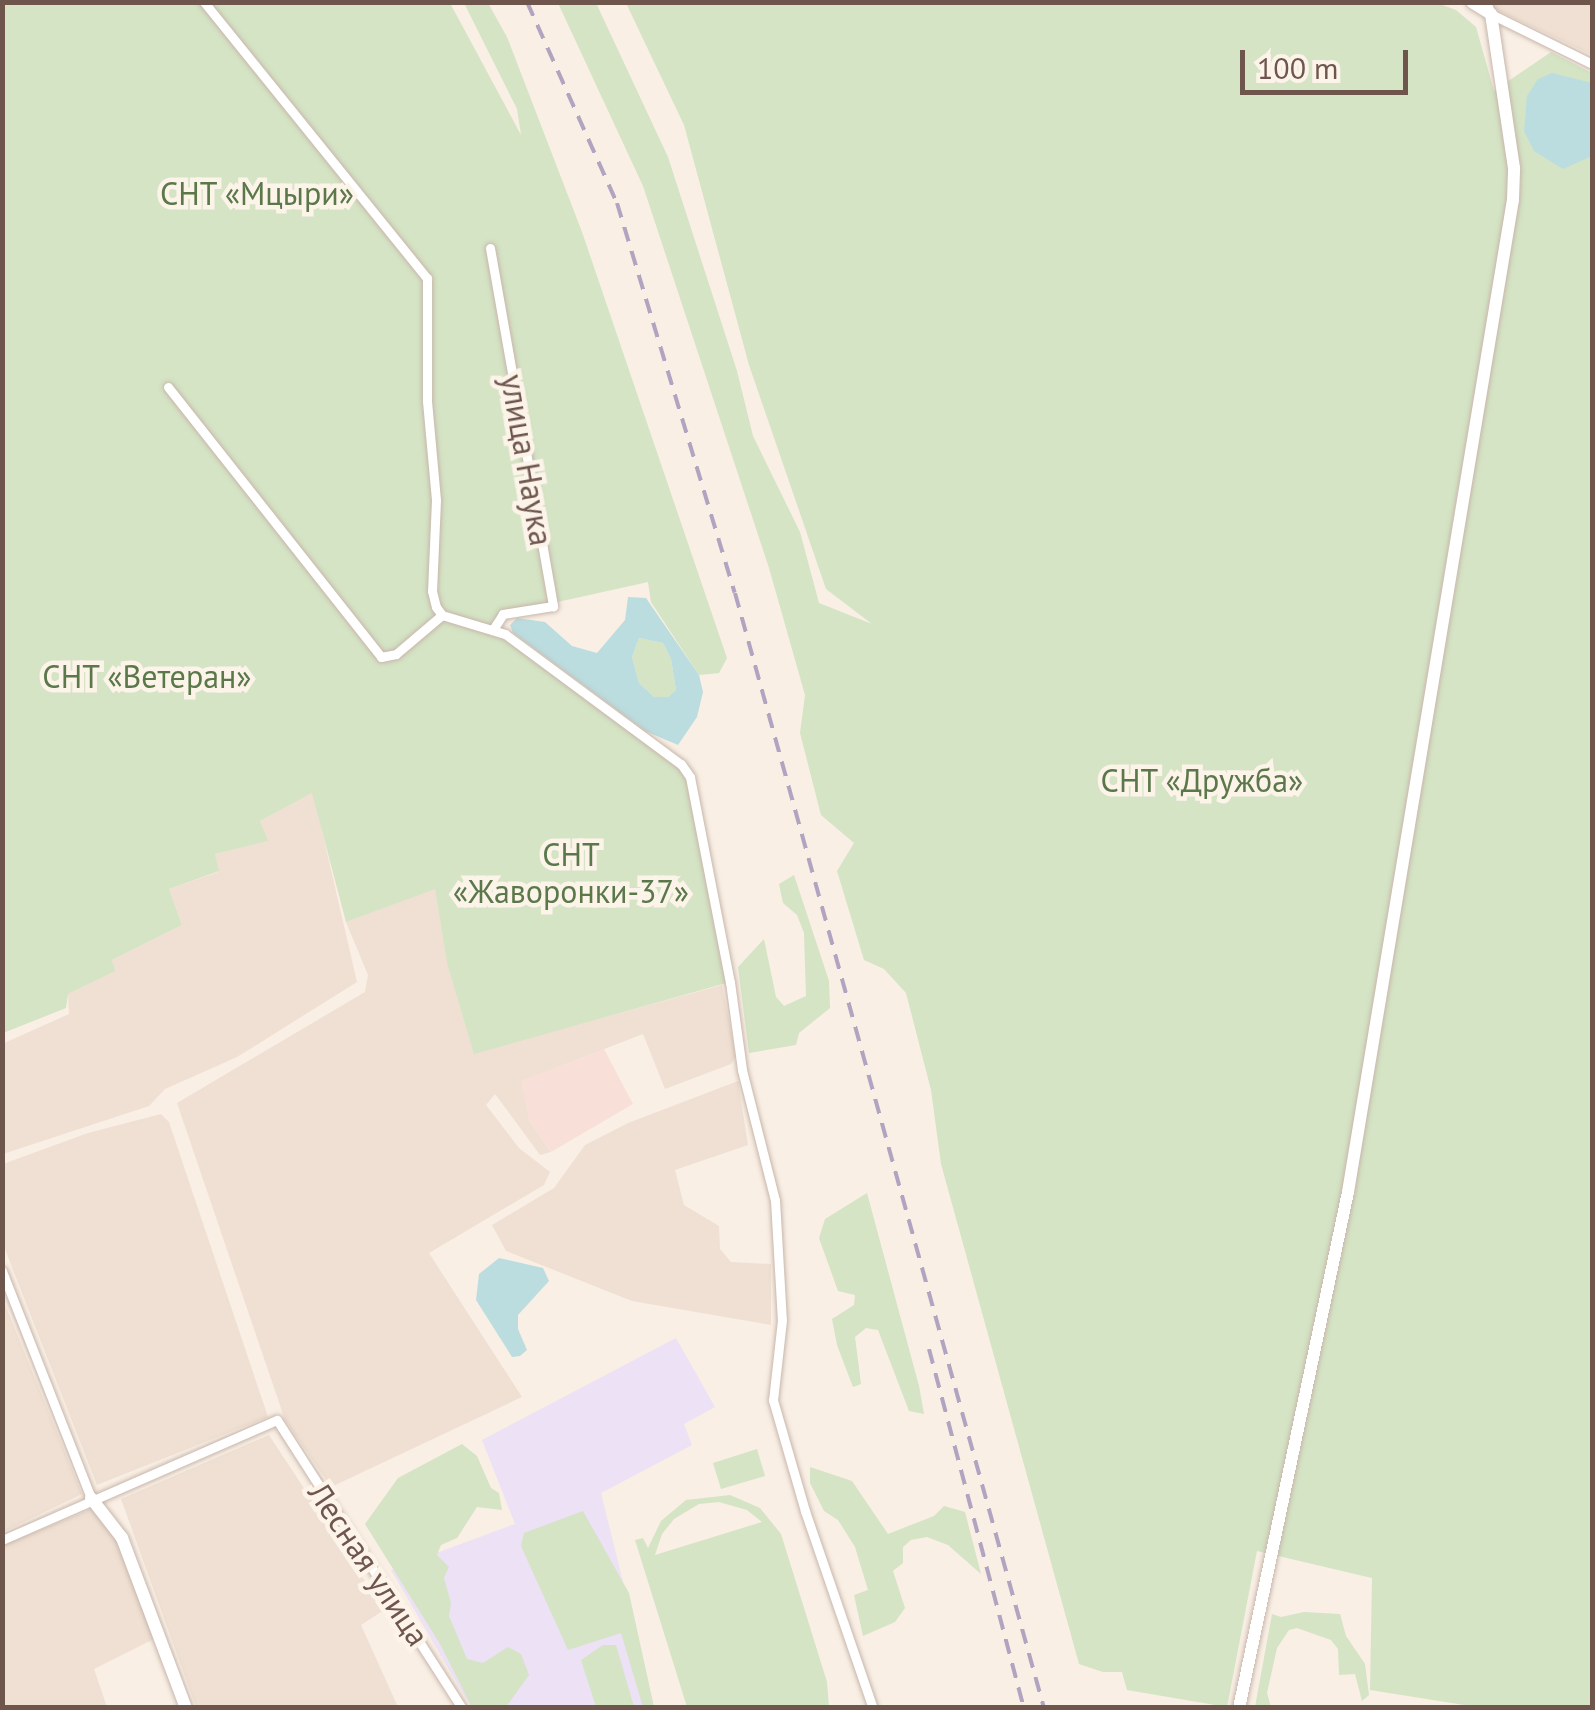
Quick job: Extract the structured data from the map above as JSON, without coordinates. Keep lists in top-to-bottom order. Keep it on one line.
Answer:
{"streets":{"street":["улица Наука","Лесная улица"]},"parks":["СНТ «Мцыри»","СНТ «Ветеран»","СНТ «Дружба»","СНТ «Жаворонки-37»"],"scale_bar":"100 m"}
